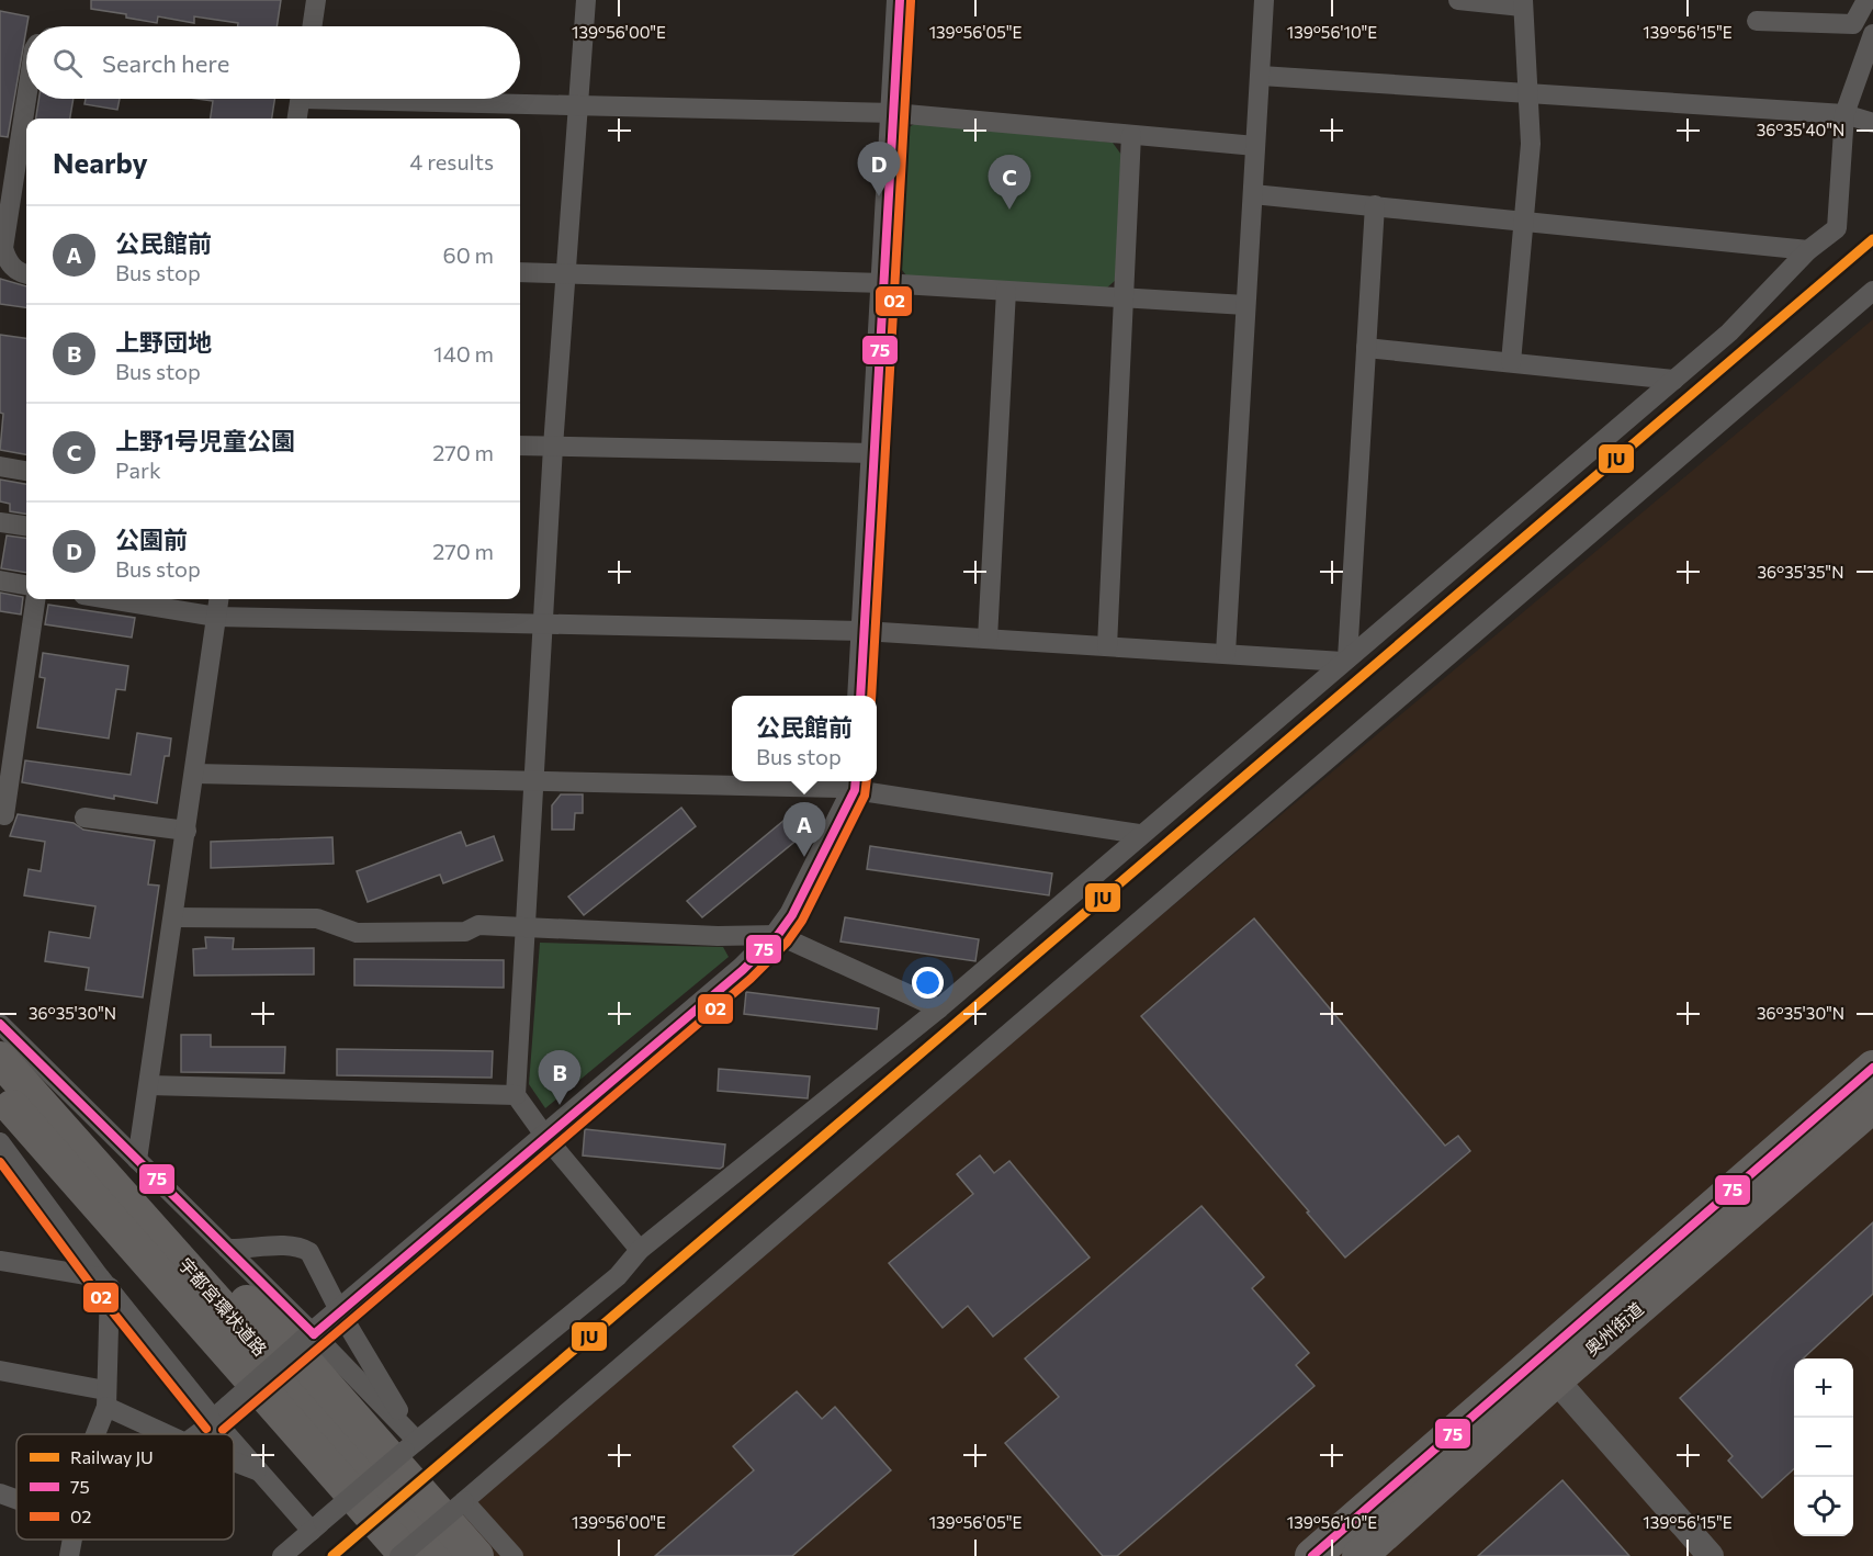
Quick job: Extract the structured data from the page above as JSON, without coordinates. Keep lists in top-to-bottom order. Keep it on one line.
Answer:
{"streets":{"highway":["宇都宮環状道路","奥州街道"]},"lines":["transit line 75","transit line 02","rail line JU"],"legend":["Railway JU","75","02"],"page":{"search":"Search here","heading":["Nearby","4 results"],"pins":["D","C","A","B"],"list":[{"mark":"A","name":"公民館前","note":"Bus stop","value":"60 m"},{"mark":"B","name":"上野団地","note":"Bus stop","value":"140 m"},{"mark":"C","name":"上野1号児童公園","note":"Park","value":"270 m"},{"mark":"D","name":"公園前","note":"Bus stop","value":"270 m"}],"popup":["公民館前","Bus stop"],"map_buttons":["+","−"]},"coordinates":["139°56'00\"E","139°56'05\"E","139°56'10\"E","139°56'15\"E","36°35'40\"N","36°35'35\"N","36°35'30\"N"]}
